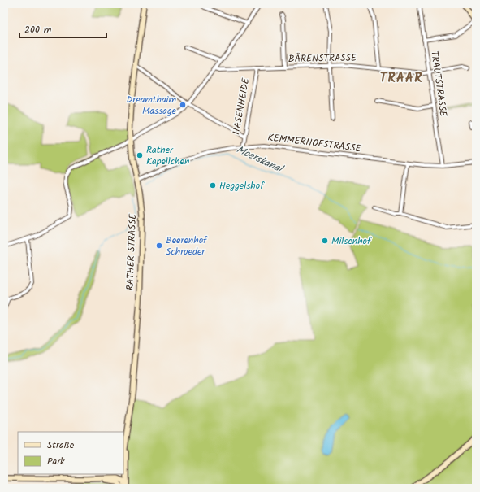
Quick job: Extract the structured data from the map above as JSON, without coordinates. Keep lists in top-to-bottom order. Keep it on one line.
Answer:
{"streets":{"street":["BÄRENSTRASSE","TRAUTSTRASSE","HASENHEIDE","KEMMERHOFSTRASSE","RATHER STRASSE"]},"crossings":[["BÄRENSTRASSE","TRAUTSTRASSE"],["BÄRENSTRASSE","HASENHEIDE"],["TRAUTSTRASSE","KEMMERHOFSTRASSE"],["HASENHEIDE","KEMMERHOFSTRASSE"],["KEMMERHOFSTRASSE","RATHER STRASSE"]],"districts":["TRAAR"],"water":["Moerskanal"],"places":["Dreamthaim Massage","Rather Kapellchen","Heggelshof","Milsenhof","Beerenhof Schroeder"],"legend":["Straße","Park"],"scale_bar":"200 m"}
